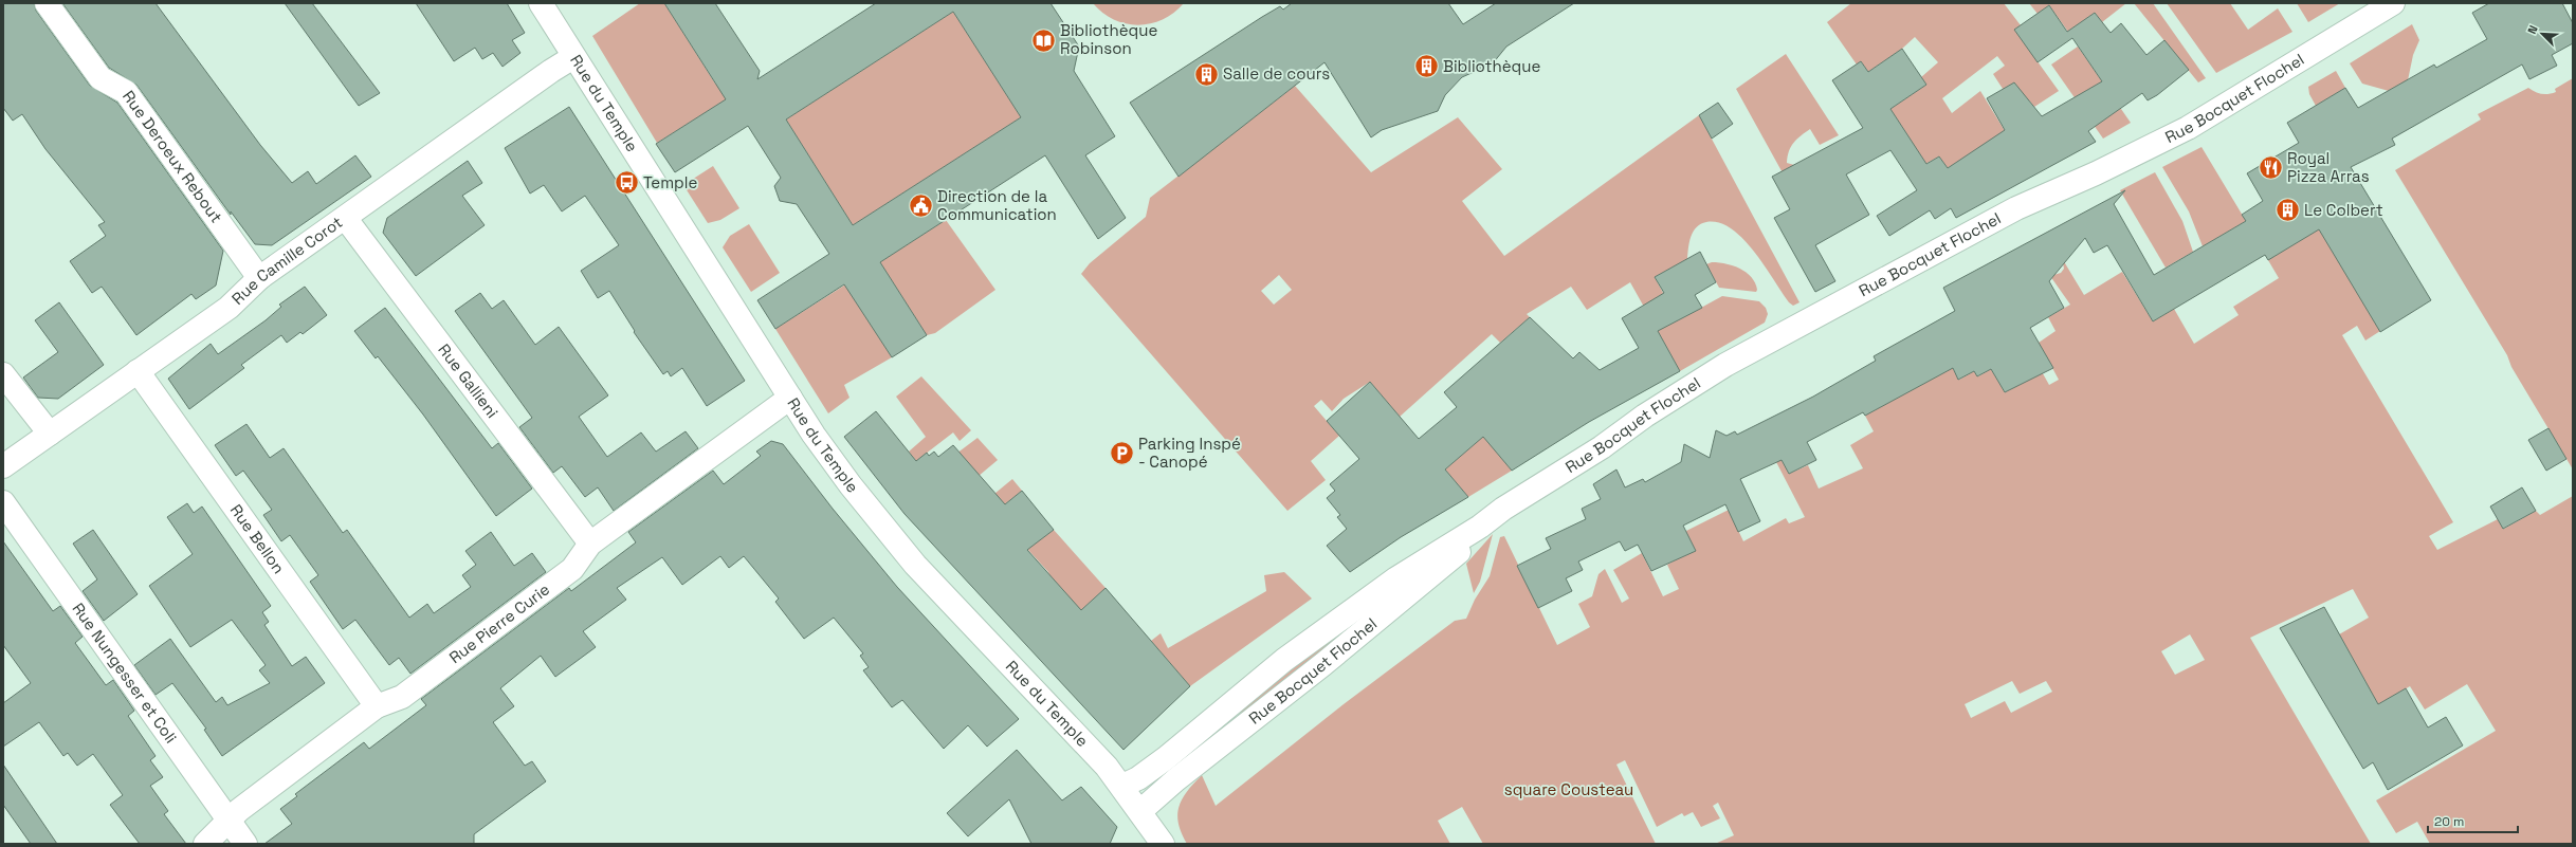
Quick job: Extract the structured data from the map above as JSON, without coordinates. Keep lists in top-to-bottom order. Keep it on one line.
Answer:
{"streets":{"street":["Rue Bocquet Flochel","Rue du Temple","Rue Deroeux Rebout","Rue Camille Corot","Rue Gallieni","Rue Bellon","Rue Pierre Curie","Rue Nungesser et Coli"]},"crossings":[["Rue Bocquet Flochel","Rue du Temple"],["Rue du Temple","Rue Camille Corot"],["Rue du Temple","Rue Pierre Curie"],["Rue Deroeux Rebout","Rue Camille Corot"],["Rue Camille Corot","Rue Gallieni"],["Rue Camille Corot","Rue Bellon"],["Rue Gallieni","Rue Pierre Curie"],["Rue Bellon","Rue Pierre Curie"],["Rue Pierre Curie","Rue Nungesser et Coli"]],"parks":["square Cousteau"],"places":{"library":["Bibliothèque Robinson"],"building":["Bibliothèque","Salle de cours","Le Colbert"],"restaurant":["Royal Pizza Arras"],"bus stop":["Temple"],"public building":["Direction de la Communication"],"parking":["Parking Inspé - Canopé"]},"scale_bar":"20 m","north":"top left"}
